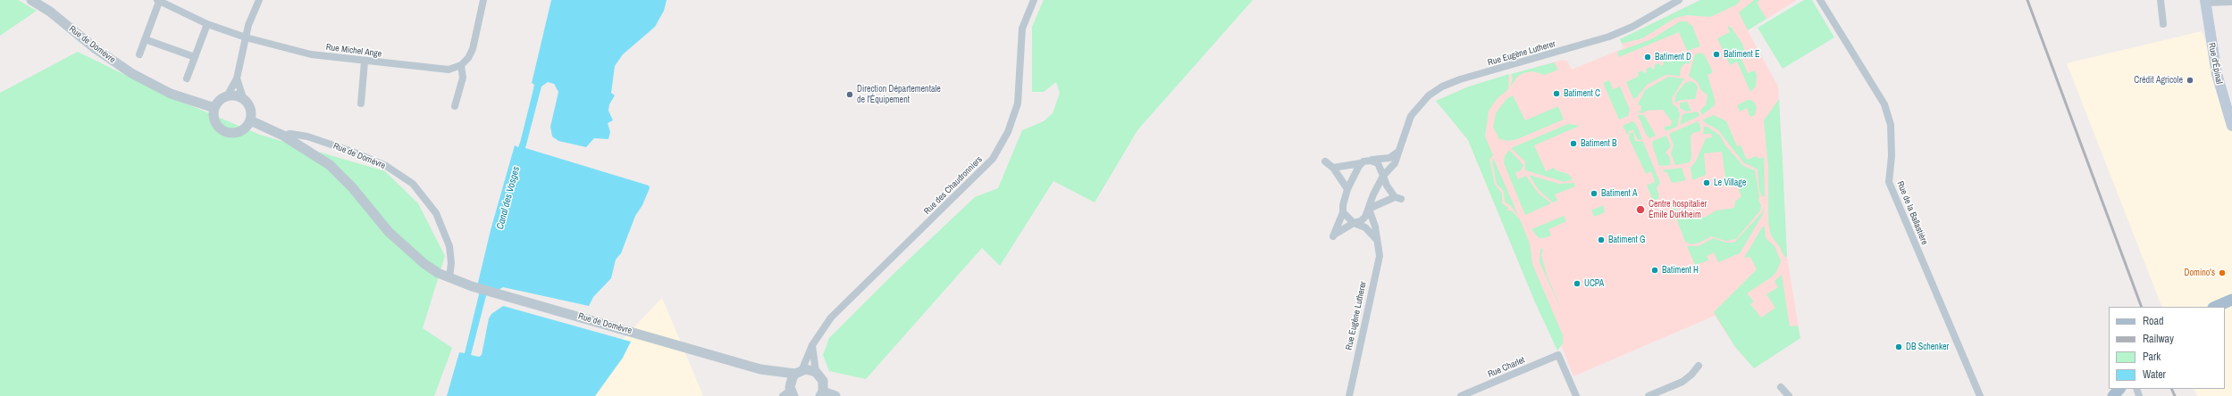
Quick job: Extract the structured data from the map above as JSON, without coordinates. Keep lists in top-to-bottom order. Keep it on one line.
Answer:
{"streets":{"main road":["Rue d'Épinal"],"street":["Rue de Domèvre","Rue Michel Ange","Rue Eugène Lutherer","Rue des Chaudronniers","Rue de la Ballastière","Rue Charlet"]},"crossings":[["Rue de Domèvre","Rue des Chaudronniers"]],"water":["Canal des Vosges"],"places":["Batiment E","Batiment D","Crédit Agricole","Batiment C","Direction Départementale de l'Équipement","Batiment B","Le Village","Batiment A","Centre hospitalier Émile Durkheim","Batiment G","Batiment H","Domino's","UCPA","DB Schenker"],"legend":["Road","Railway","Park","Water"]}
